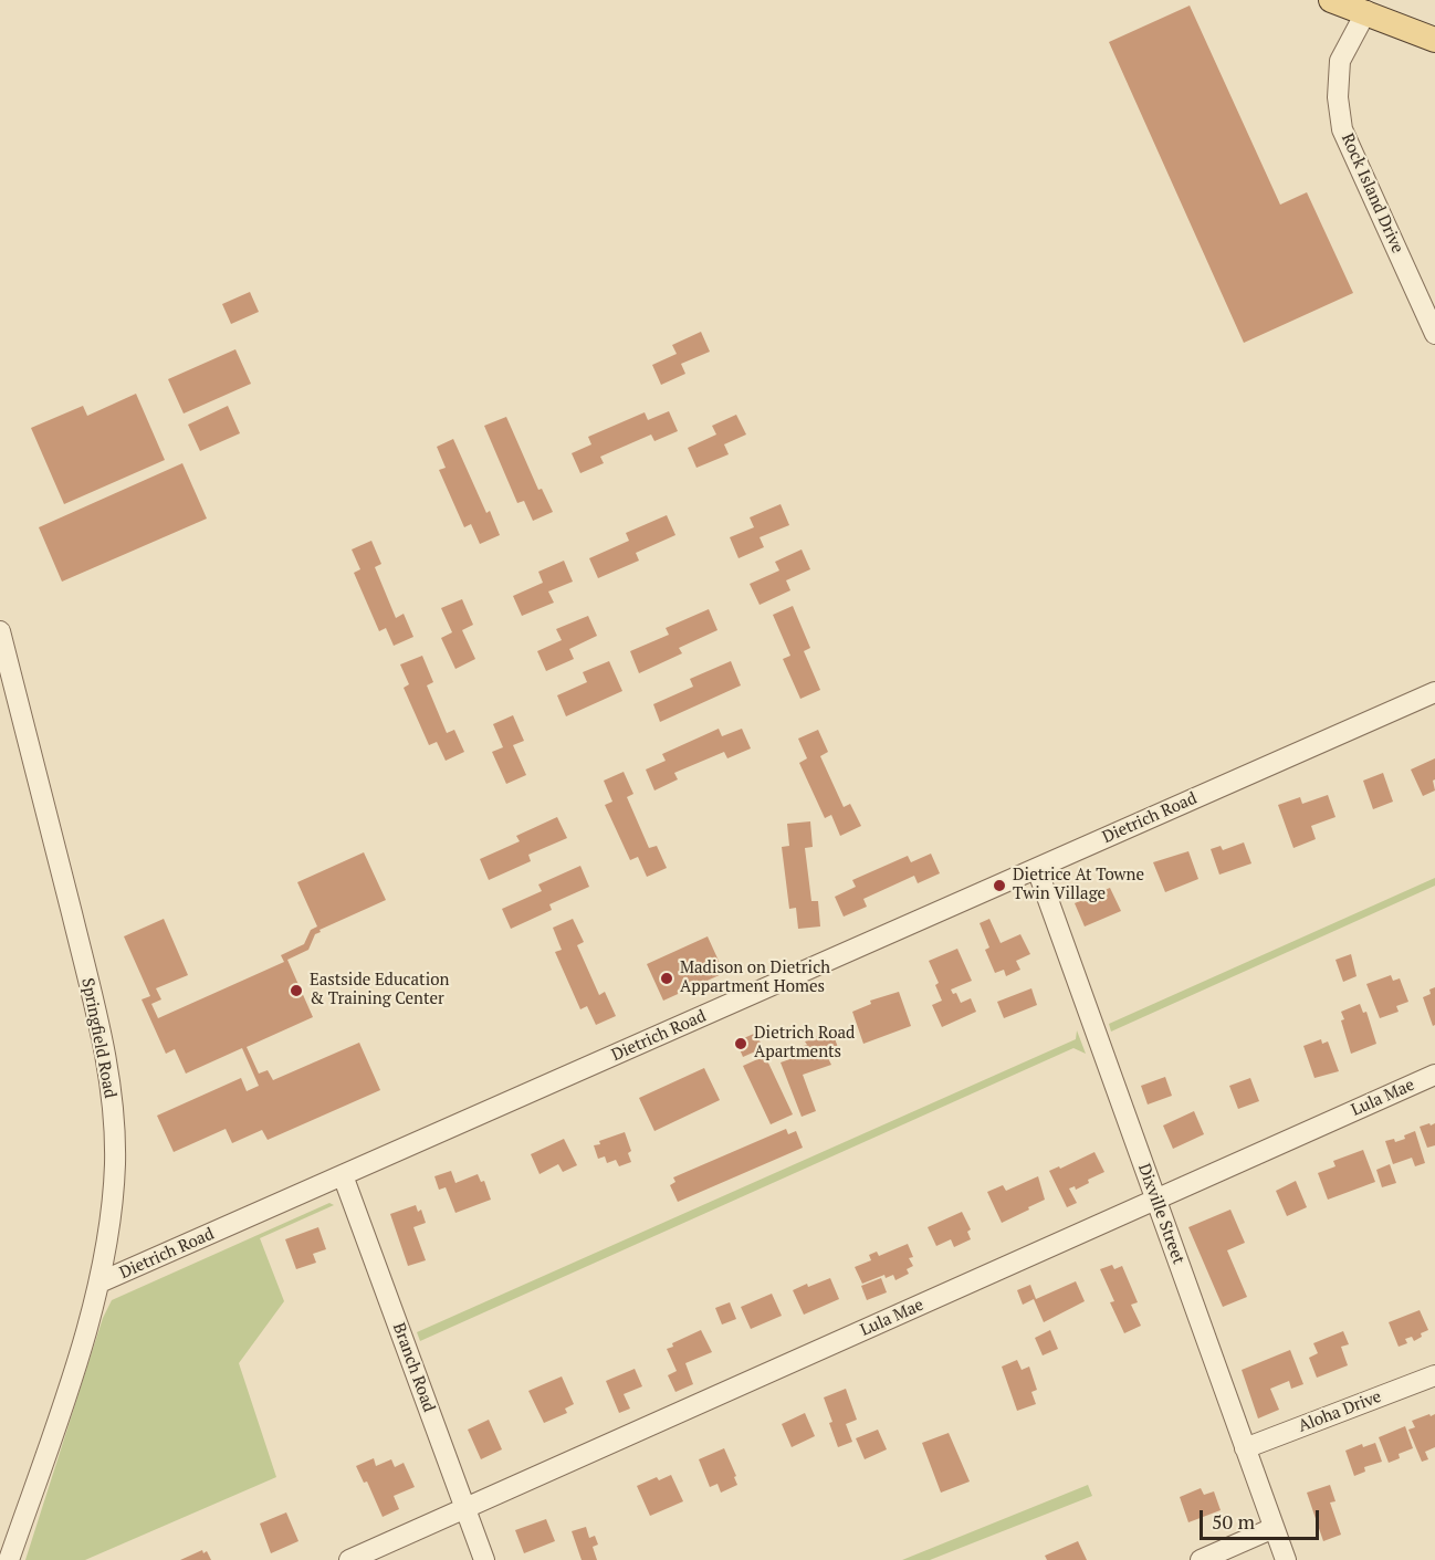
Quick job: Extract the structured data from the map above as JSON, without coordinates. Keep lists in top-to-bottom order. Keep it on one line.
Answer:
{"streets":{"street":["Rock Island Drive","Dietrich Road","Springfield Road","Lula Mae","Dixville Street","Branch Road","Aloha Drive"]},"crossings":[["Dietrich Road","Springfield Road"],["Dietrich Road","Dixville Street"],["Dietrich Road","Branch Road"],["Lula Mae","Dixville Street"],["Lula Mae","Branch Road"],["Dixville Street","Aloha Drive"]],"places":["Dietrice At Towne Twin Village","Madison on Dietrich Appartment Homes","Eastside Education & Training Center","Dietrich Road Apartments"],"scale_bar":"50 m"}
